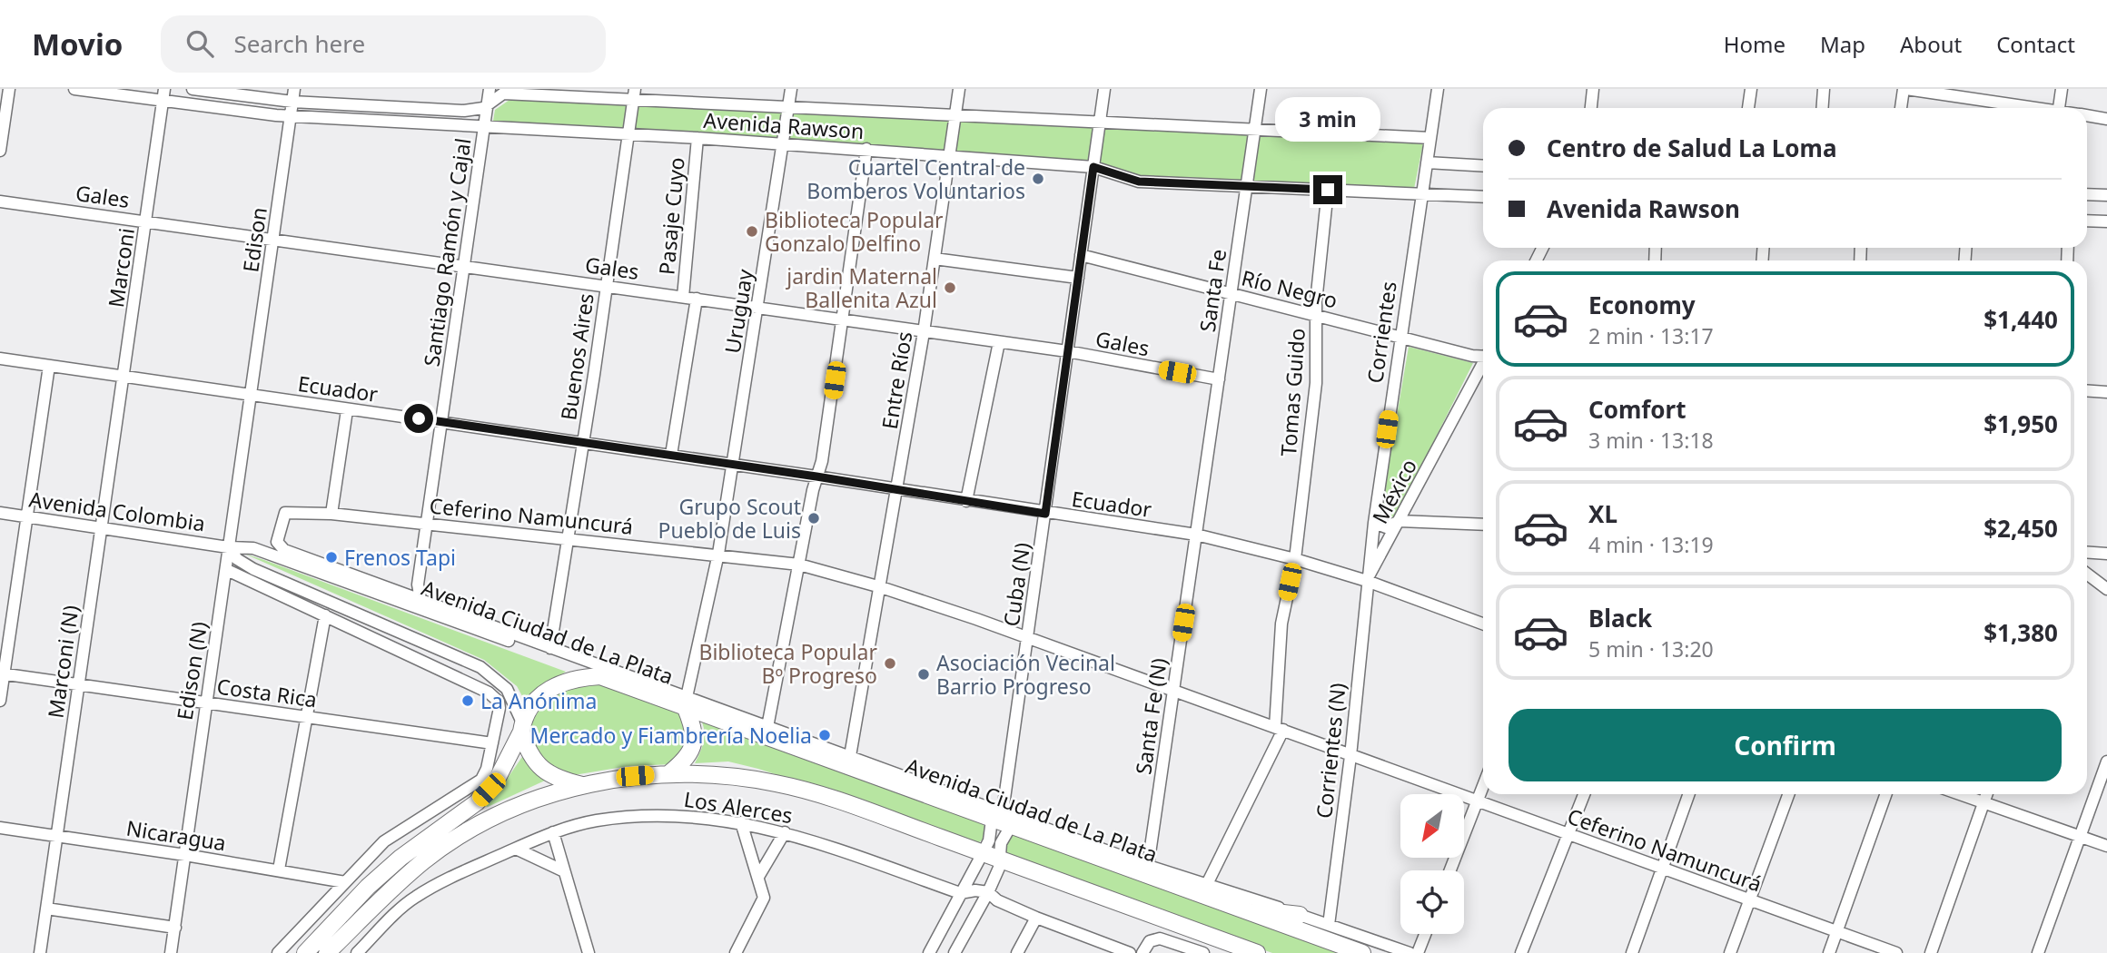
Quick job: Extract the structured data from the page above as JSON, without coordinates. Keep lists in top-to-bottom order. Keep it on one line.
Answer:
{"streets":{"highway":["Avenida Ciudad de La Plata"],"street":["Avenida Rawson","Gales","Pasaje Cuyo","Edison","Santiago Ramón y Cajal","Marconi","Río Negro","Santa Fe","Uruguay","Corrientes","Buenos Aires","Entre Ríos","Ecuador","Tomas Guido","México","Avenida Colombia","Ceferino Namuncurá","Cuba (N)","Marconi (N)","Edison (N)","Costa Rica","Santa Fe (N)","Corrientes (N)","Los Alerces","Nicaragua"]},"crossings":[["Avenida Rawson","Pasaje Cuyo"],["Avenida Rawson","Edison"],["Avenida Rawson","Santiago Ramón y Cajal"],["Avenida Rawson","Marconi"],["Avenida Rawson","Santa Fe"],["Avenida Rawson","Uruguay"],["Avenida Rawson","Corrientes"],["Avenida Rawson","Buenos Aires"],["Avenida Rawson","Entre Ríos"],["Avenida Rawson","Tomas Guido"],["Avenida Rawson","Cuba (N)"],["Gales","Pasaje Cuyo"],["Gales","Edison"],["Gales","Santiago Ramón y Cajal"],["Gales","Marconi"],["Gales","Santa Fe"],["Gales","Uruguay"],["Gales","Buenos Aires"],["Gales","Entre Ríos"],["Gales","Cuba (N)"],["Pasaje Cuyo","Ecuador"],["Edison","Ecuador"],["Edison","Edison (N)"],["Santiago Ramón y Cajal","Ecuador"],["Santiago Ramón y Cajal","Ceferino Namuncurá"],["Santiago Ramón y Cajal","Avenida Ciudad de La Plata"],["Marconi","Ecuador"],["Marconi","Marconi (N)"],["Río Negro","Santa Fe"],["Río Negro","Corrientes"],["Río Negro","Tomas Guido"],["Río Negro","Cuba (N)"],["Santa Fe","Ecuador"],["Santa Fe","Santa Fe (N)"],["Uruguay","Ecuador"],["Uruguay","Ceferino Namuncurá"],["Uruguay","Avenida Ciudad de La Plata"],["Corrientes","Ecuador"],["Corrientes","México"],["Corrientes","Corrientes (N)"],["Buenos Aires","Ecuador"],["Buenos Aires","Ceferino Namuncurá"],["Buenos Aires","Avenida Ciudad de La Plata"],["Entre Ríos","Ecuador"],["Entre Ríos","Ceferino Namuncurá"],["Entre Ríos","Avenida Ciudad de La Plata"],["Ecuador","Tomas Guido"],["Ecuador","México"],["Ecuador","Cuba (N)"],["Ecuador","Marconi (N)"],["Ecuador","Edison (N)"],["Ecuador","Santa Fe (N)"],["Ecuador","Corrientes (N)"],["Tomas Guido","Ceferino Namuncurá"],["México","Corrientes (N)"],["Avenida Colombia","Avenida Ciudad de La Plata"],["Avenida Colombia","Marconi (N)"],["Avenida Colombia","Edison (N)"],["Ceferino Namuncurá","Cuba (N)"],["Ceferino Namuncurá","Avenida Ciudad de La Plata"],["Ceferino Namuncurá","Santa Fe (N)"],["Ceferino Namuncurá","Corrientes (N)"],["Cuba (N)","Avenida Ciudad de La Plata"],["Cuba (N)","Los Alerces"],["Avenida Ciudad de La Plata","Edison (N)"],["Avenida Ciudad de La Plata","Santa Fe (N)"],["Avenida Ciudad de La Plata","Corrientes (N)"],["Marconi (N)","Costa Rica"],["Marconi (N)","Nicaragua"],["Edison (N)","Costa Rica"],["Edison (N)","Nicaragua"]],"places":["Cuartel Central de Bomberos Voluntarios","Biblioteca Popular Gonzalo Delfino","jardin Maternal Ballenita Azul","Grupo Scout Pueblo de Luis","Frenos Tapi","Biblioteca Popular Bº Progreso","Asociación Vecinal Barrio Progreso","La Anónima","Mercado y Fiambrería Noelia"],"north":"bottom left","page":{"header":"Movio","search":"Search here","nav":["Home","Map","About","Contact"],"bubble":"3 min","banner":["Centro de Salud La Loma","Avenida Rawson"],"list":[{"name":"Economy","note":"2 min · 13:17","value":"$1,440"},{"name":"Comfort","note":"3 min · 13:18","value":"$1,950"},{"name":"XL","note":"4 min · 13:19","value":"$2,450"},{"name":"Black","note":"5 min · 13:20","value":"$1,380"}],"buttons":"Confirm"}}
